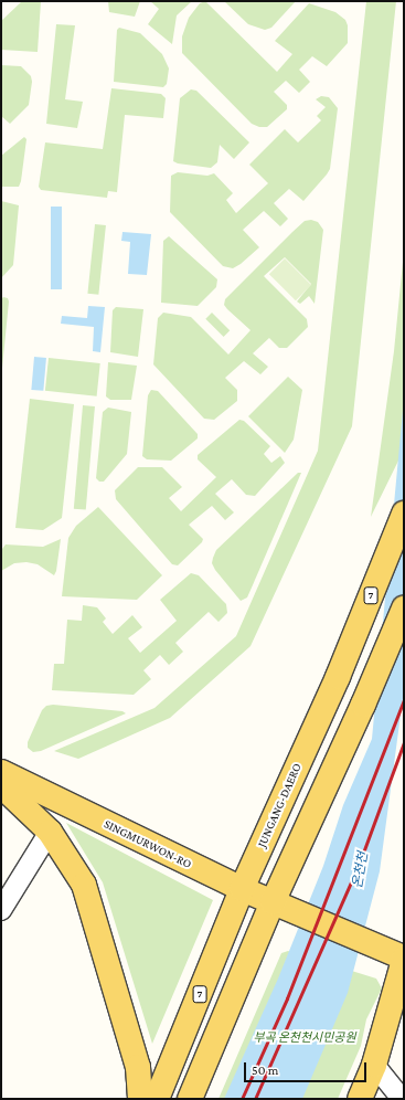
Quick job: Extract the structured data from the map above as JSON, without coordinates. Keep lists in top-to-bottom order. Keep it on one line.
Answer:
{"streets":{"main road":["7","JUNGANG-DAERO","SINGMURWON-RO"]},"crossings":[["JUNGANG-DAERO","SINGMURWON-RO"]],"water":["온천천"],"parks":["부곡 온천천시민공원"],"scale_bar":"50 m"}
